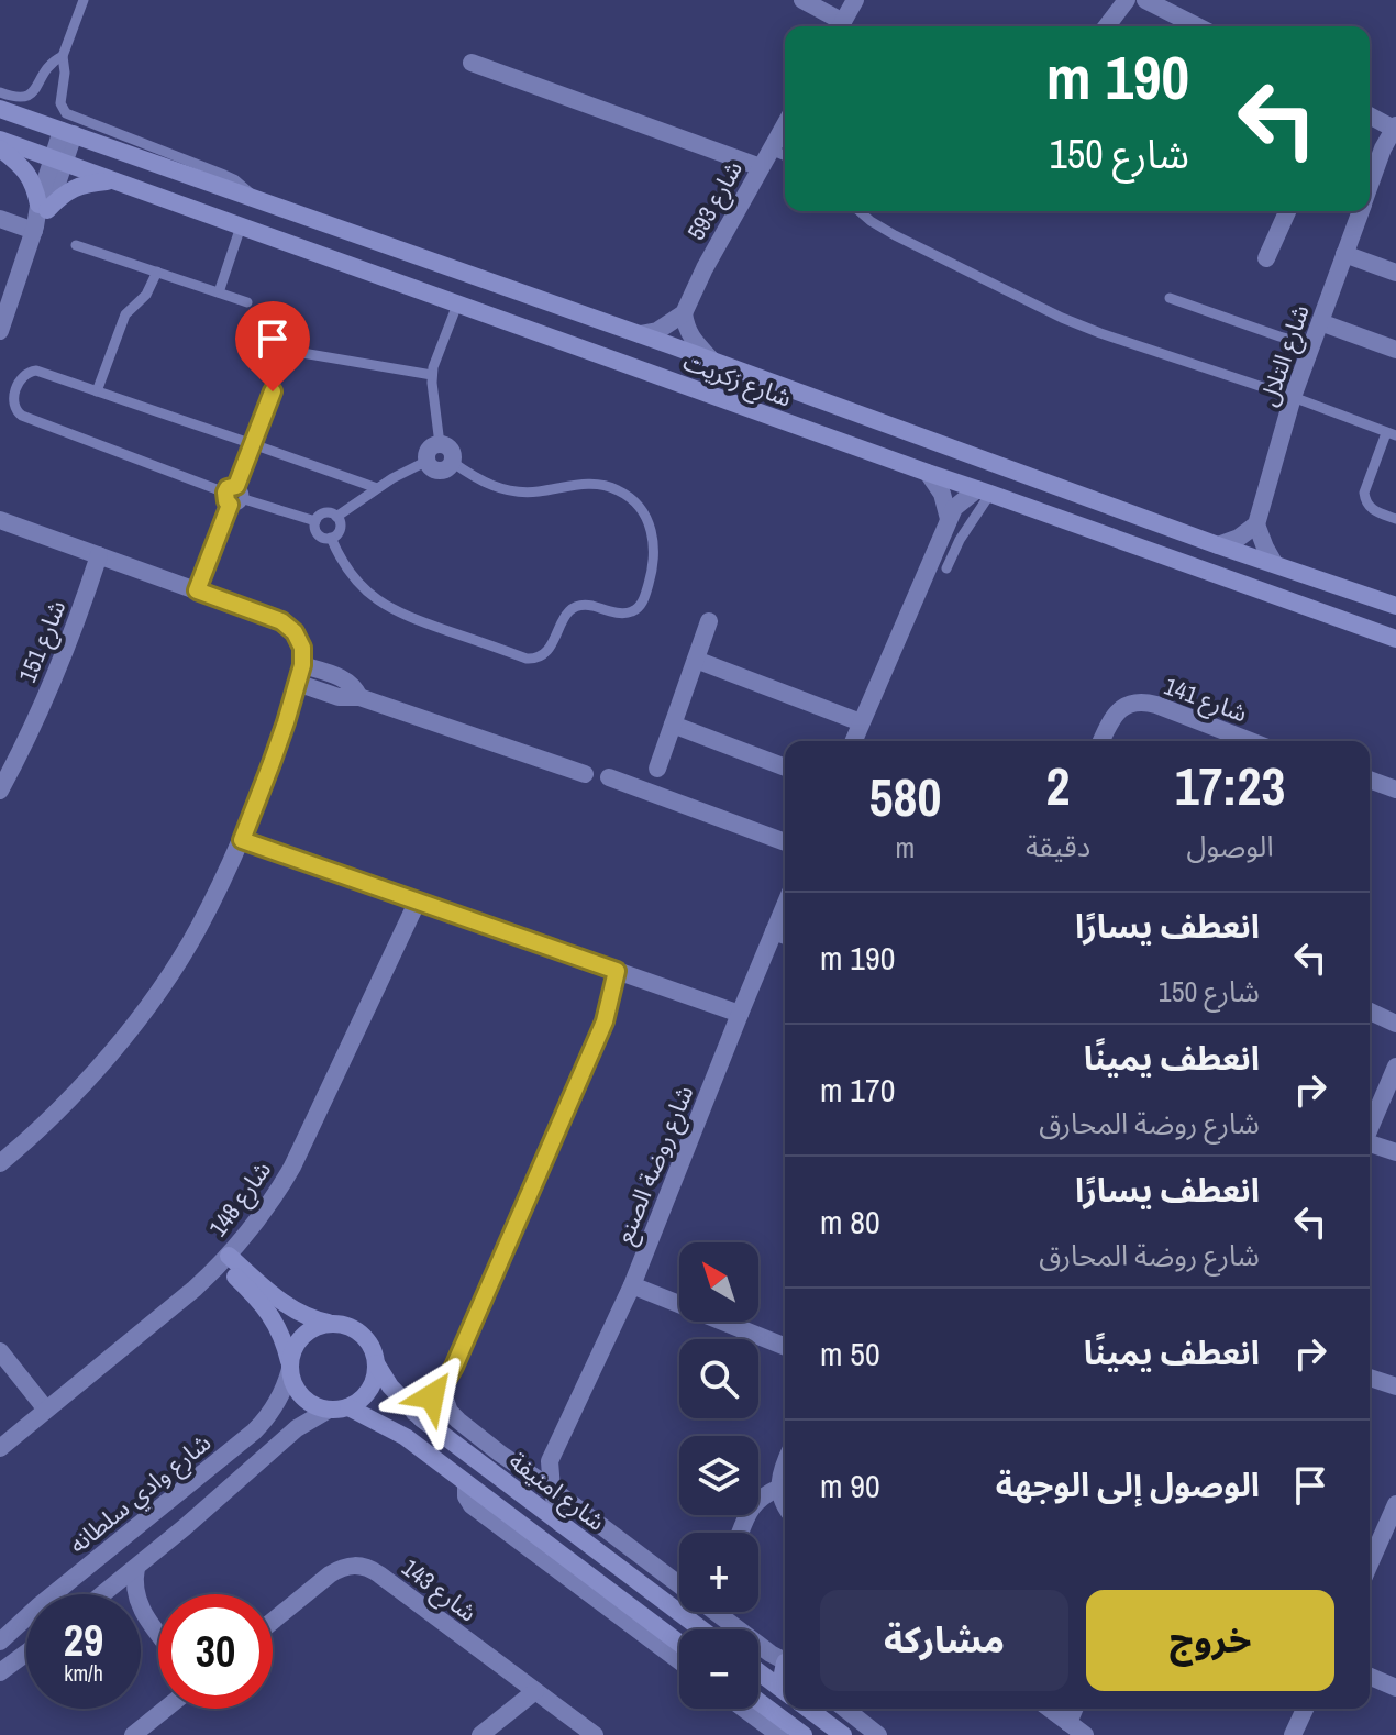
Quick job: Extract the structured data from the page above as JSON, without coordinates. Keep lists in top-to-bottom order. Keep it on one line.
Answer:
{"streets":{"street":["شارع 593","شارع التلال","شارع زكريت","شارع 151","شارع 141","شارع روضة الصنع","شارع 148","شارع امنيفة","شارع وادي سلطانه","شارع 143"]},"crossings":[["شارع روضة الصنع","شارع امنيفة"],["شارع امنيفة","شارع وادي سلطانه"]],"north":"top left","page":{"turn":["190 m","شارع 150"],"eta":["17:23","الوصول","2","دقيقة","580","m"],"list":[{"name":"انعطف يسارًا","note":"شارع 150","value":"190 m"},{"name":"انعطف يمينًا","note":"شارع روضة المحارق","value":"170 m"},{"name":"انعطف يسارًا","note":"شارع روضة المحارق","value":"80 m"},{"name":"انعطف يمينًا","value":"50 m"},{"name":"الوصول إلى الوجهة","value":"90 m"}],"map_buttons":["+","−"],"buttons":["خروج","مشاركة"],"speed":"29 km/h","limit":"30"}}
